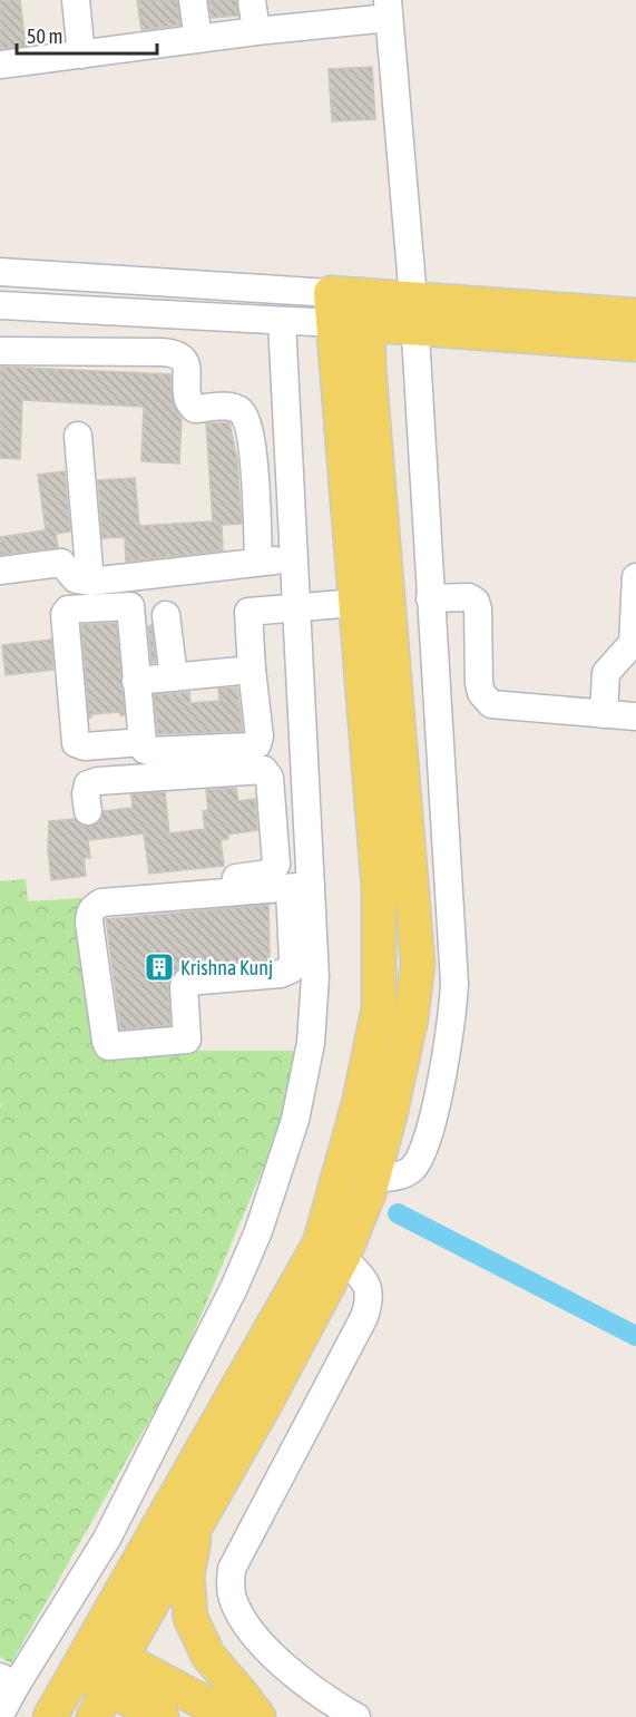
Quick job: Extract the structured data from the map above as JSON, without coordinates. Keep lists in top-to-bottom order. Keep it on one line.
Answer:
{"places":{"building":["Krishna Kunj"]},"scale_bar":"50 m"}
